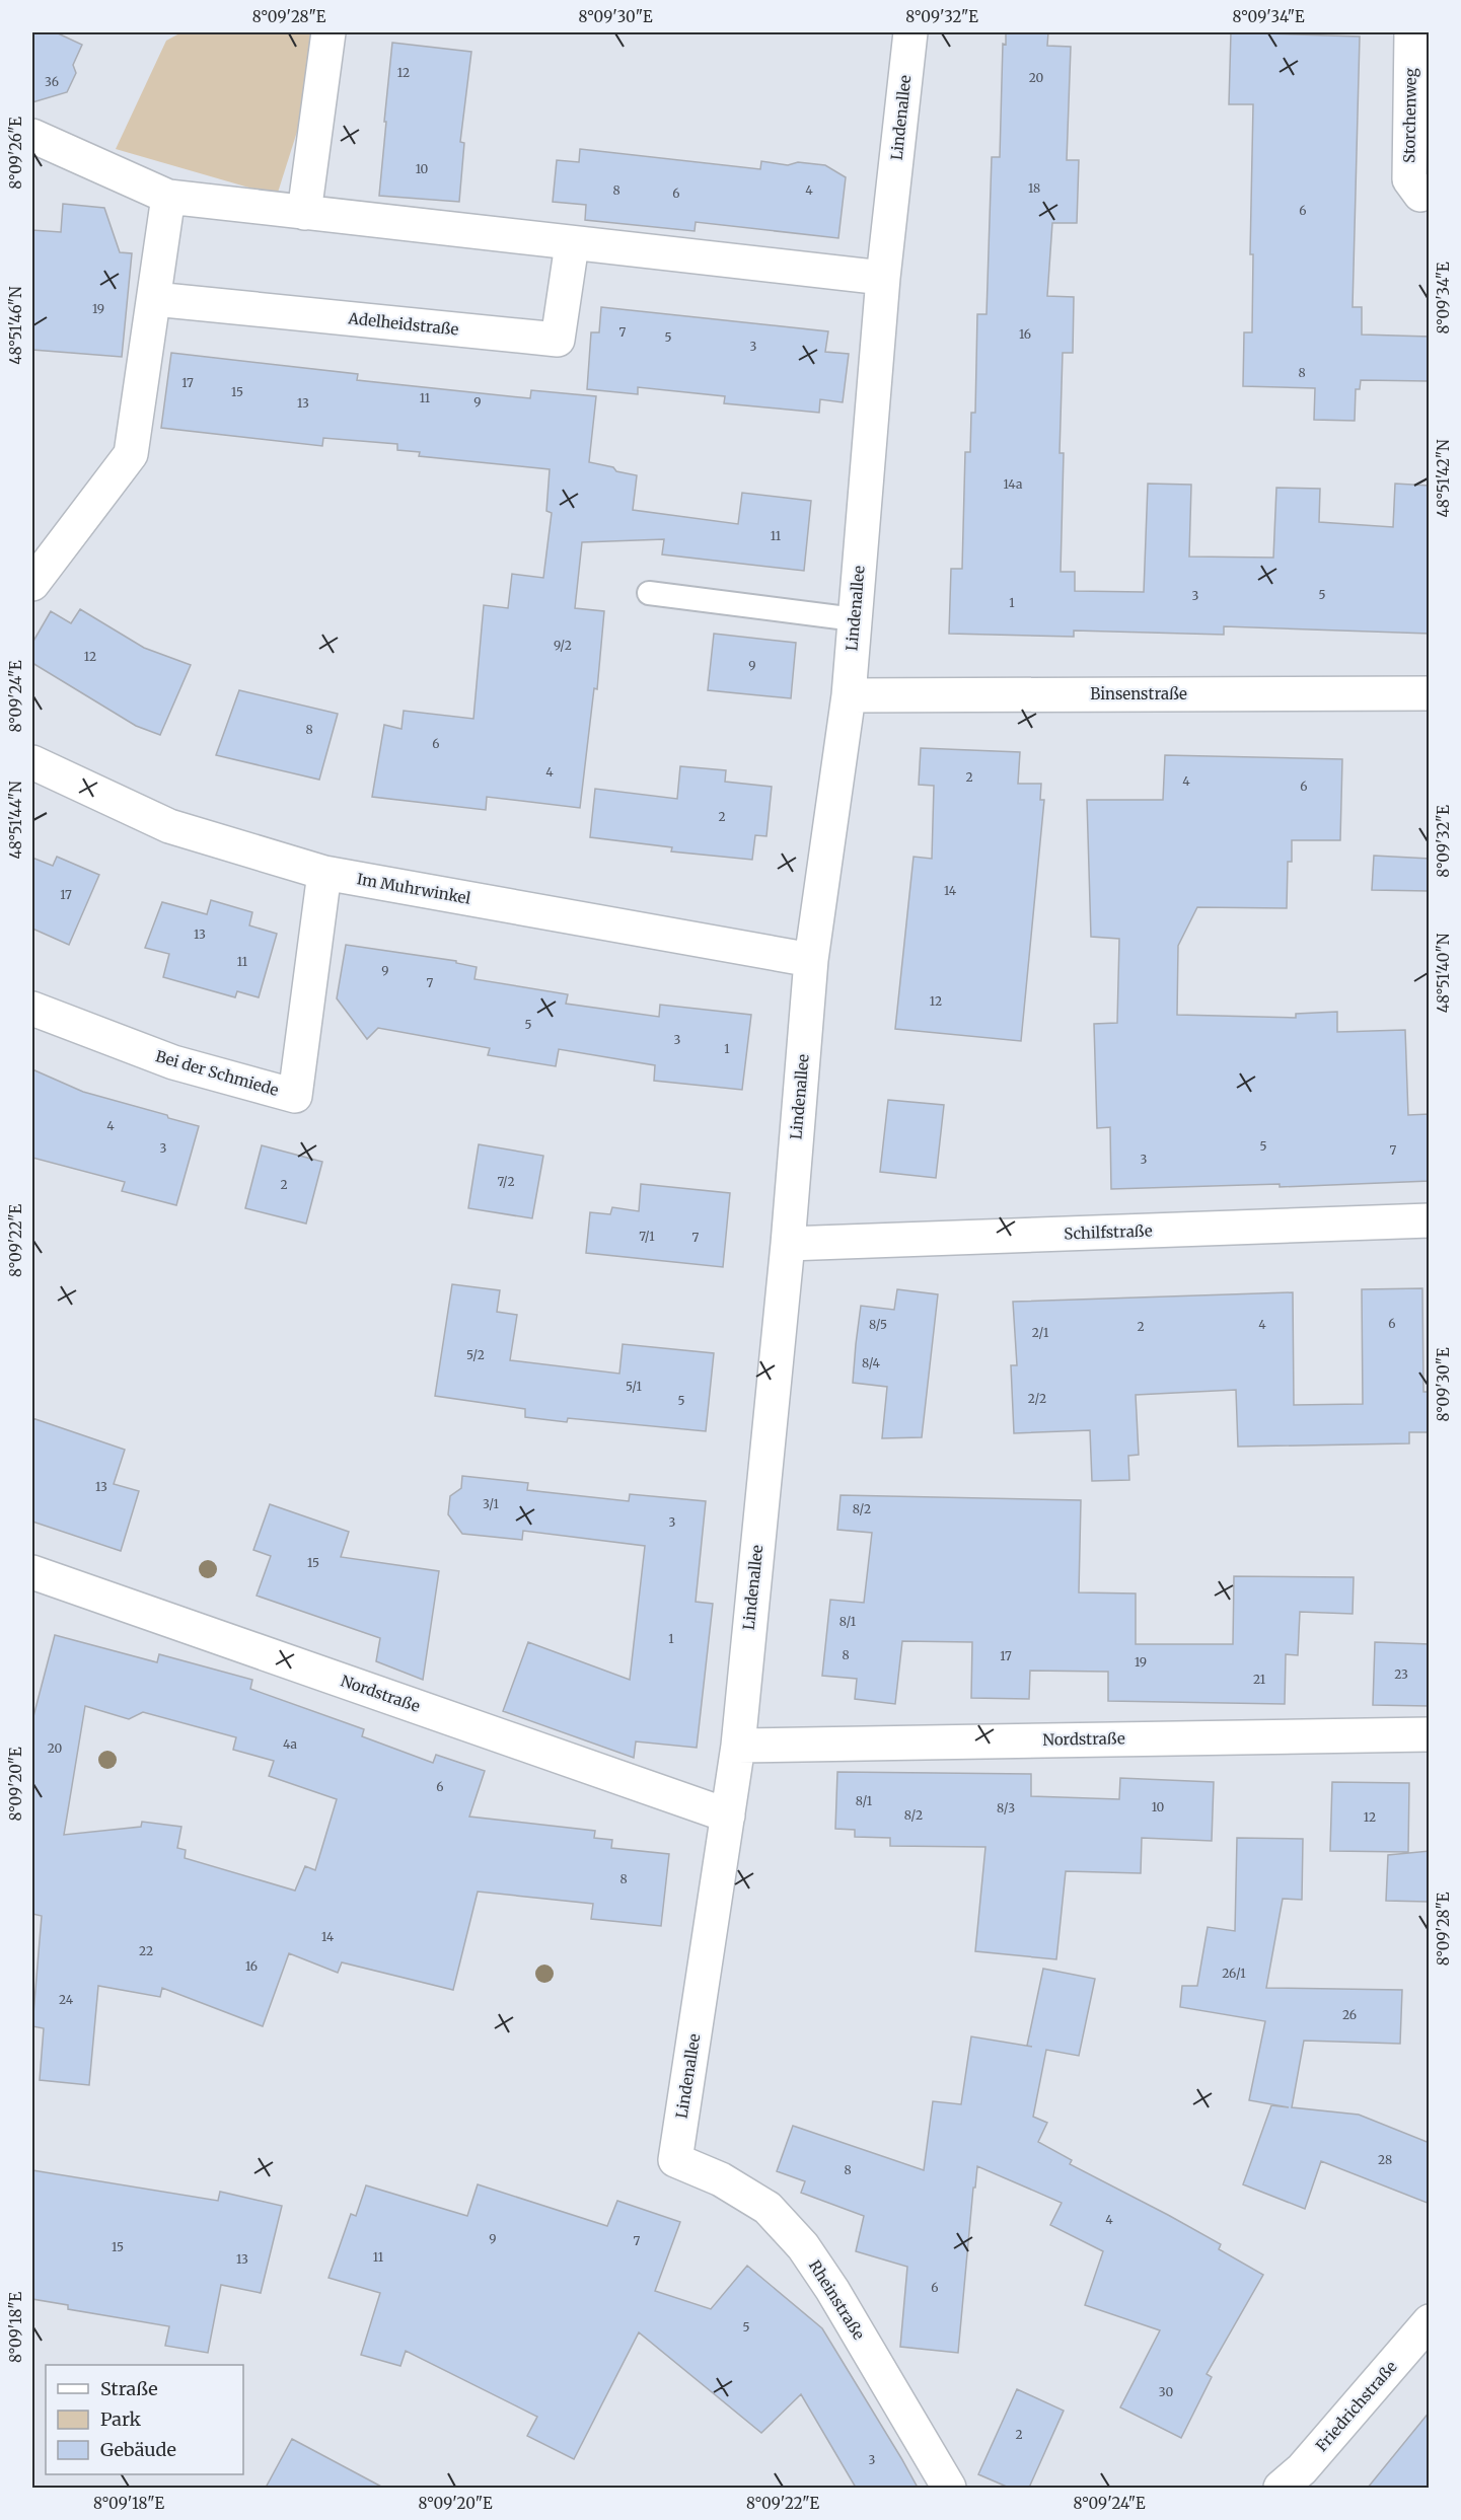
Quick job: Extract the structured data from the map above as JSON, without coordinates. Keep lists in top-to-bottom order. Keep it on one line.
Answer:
{"streets":{"street":["Storchenweg","Lindenallee","Adelheidstraße","Binsenstraße","Im Muhrwinkel","Bei der Schmiede","Schilfstraße","Nordstraße","Rheinstraße","Friedrichstraße"]},"crossings":[["Lindenallee","Binsenstraße"],["Lindenallee","Im Muhrwinkel"],["Lindenallee","Schilfstraße"],["Lindenallee","Nordstraße"],["Lindenallee","Rheinstraße"],["Im Muhrwinkel","Bei der Schmiede"]],"house_numbers":["12","20","36","10","18","8","4","6","6","19","7","16","5","3","8","17","15","11","9","13","14a","11","5","3","1","9/2","12","9","8","6","4","2","4","6","2","14","17","13","11","9","7","12","5","3","1","4","5","3","7","3","7/2","2","7/1","7","6","8/5","4","2","2/1","5/2","8/4","5/1","2/2","5","13","3/1","8/2","3","15","8/1","1","8","17","19","23","21","4a","20","6","8/1","10","8/3","8/2","12","8","14","22","16","26/1","24","26","28","8","4","9","7","15","11","13","6","5","30","2","3"],"legend":["Straße","Park","Gebäude"],"coordinates":["8°09'28\"E","8°09'30\"E","8°09'32\"E","8°09'34\"E","8°09'26\"E","48°51'46\"N","48°51'42\"N","8°09'24\"E","48°51'44\"N","48°51'40\"N","8°09'22\"E","8°09'20\"E","8°09'18\"E"]}
